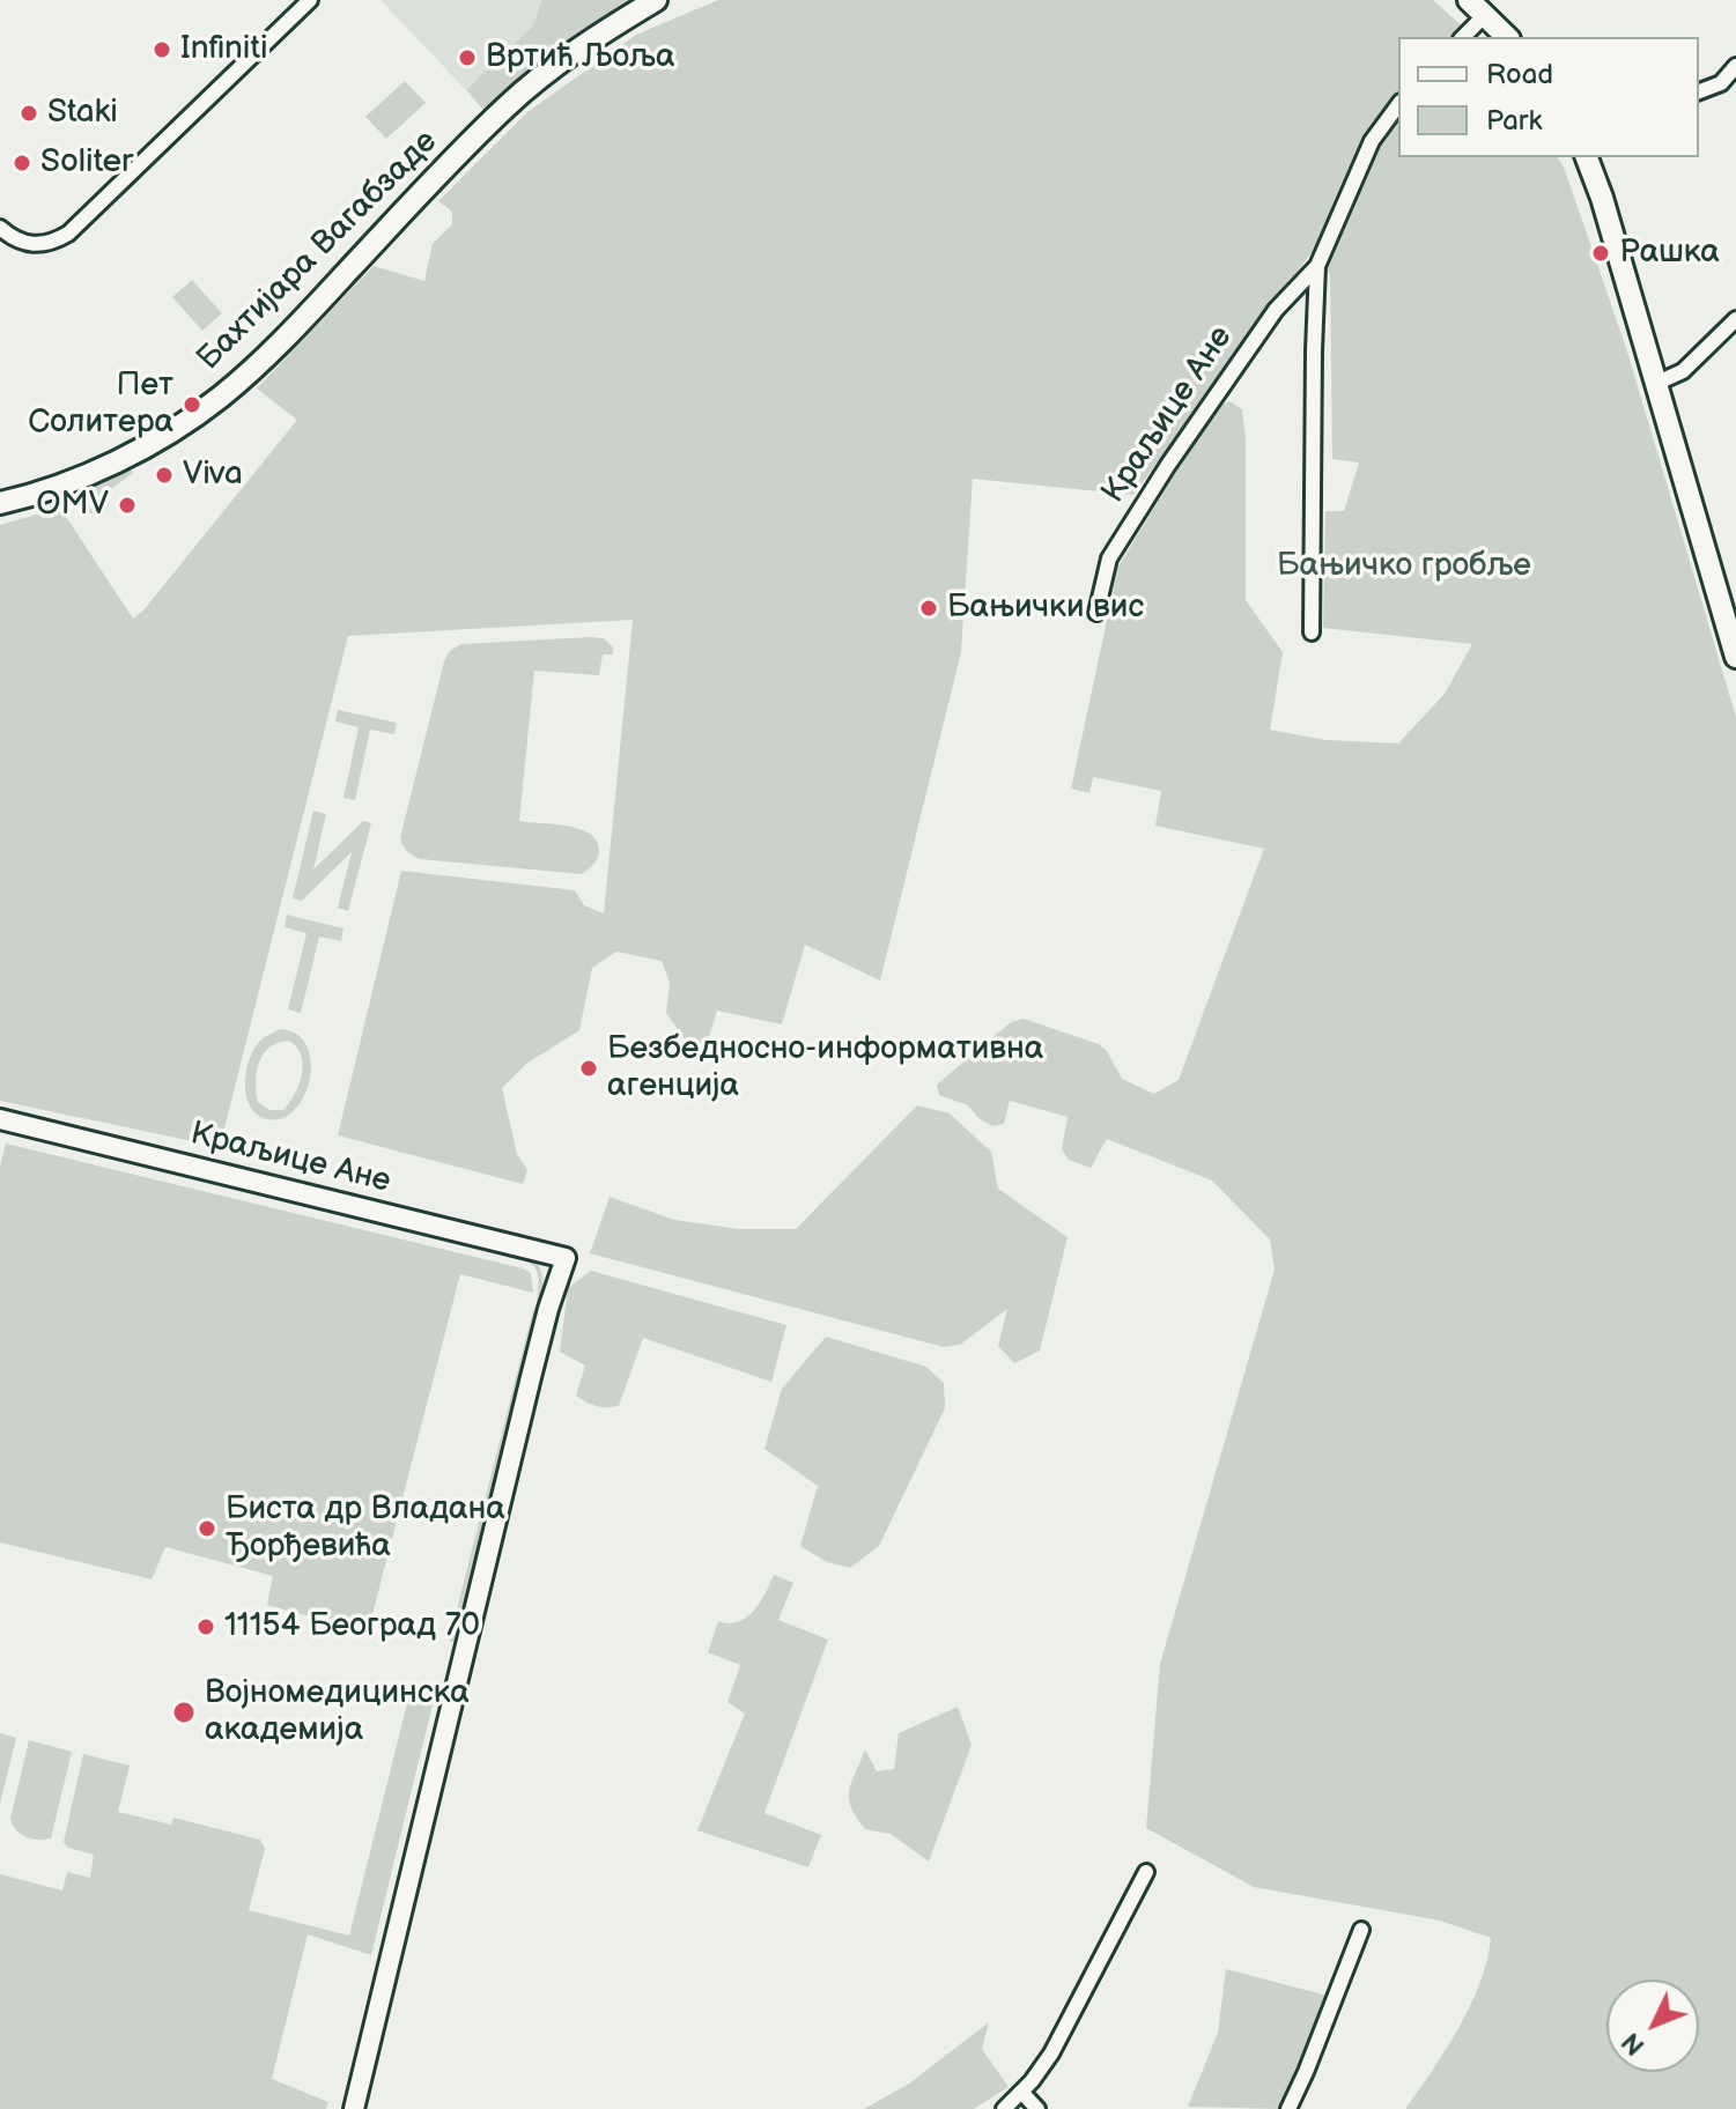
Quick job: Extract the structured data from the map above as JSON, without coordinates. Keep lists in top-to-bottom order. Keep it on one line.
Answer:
{"streets":{"main road":["Бахтијара Вагабзаде"],"street":["Краљице Ане"]},"parks":["Бањичко гробље"],"places":["Infiniti","Вртић Љоља","Staki","Soliter","Рашка","Пет Солитера","Viva","OMV","Бањички вис","Безбедносно-информативна агенција","Биста др Владана Ђорђевића","11154 Београд 70","Војномедицинска академија"],"legend":["Road","Park"],"north":"bottom left"}
